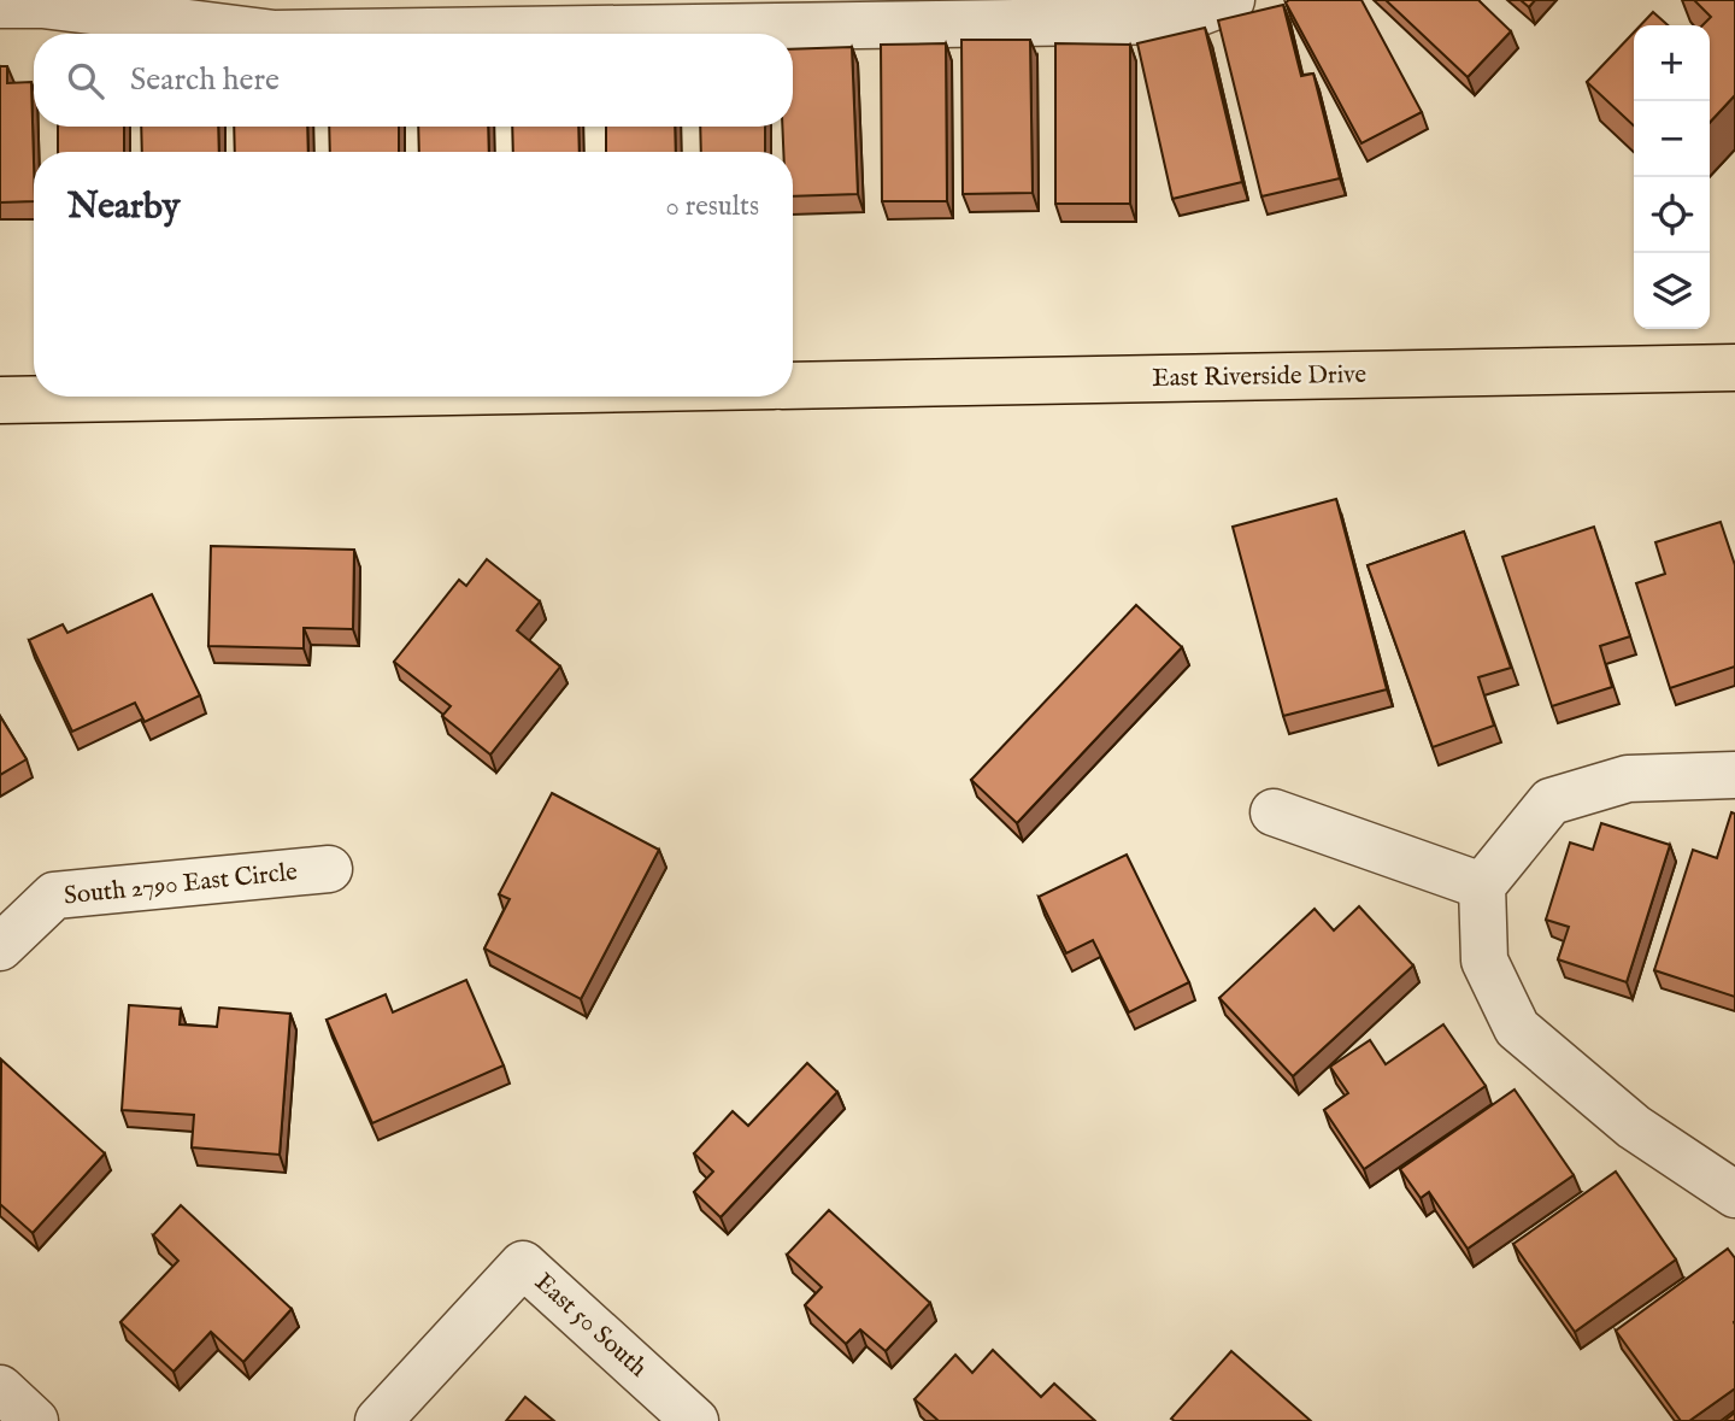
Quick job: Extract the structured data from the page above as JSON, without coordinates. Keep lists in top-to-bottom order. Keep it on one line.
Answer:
{"streets":{"main road":["East Riverside Drive"],"street":["South 2790 East Circle","East 50 South"]},"page":{"map_buttons":["+","−"],"search":"Search here","heading":["Nearby","0 results"]}}
